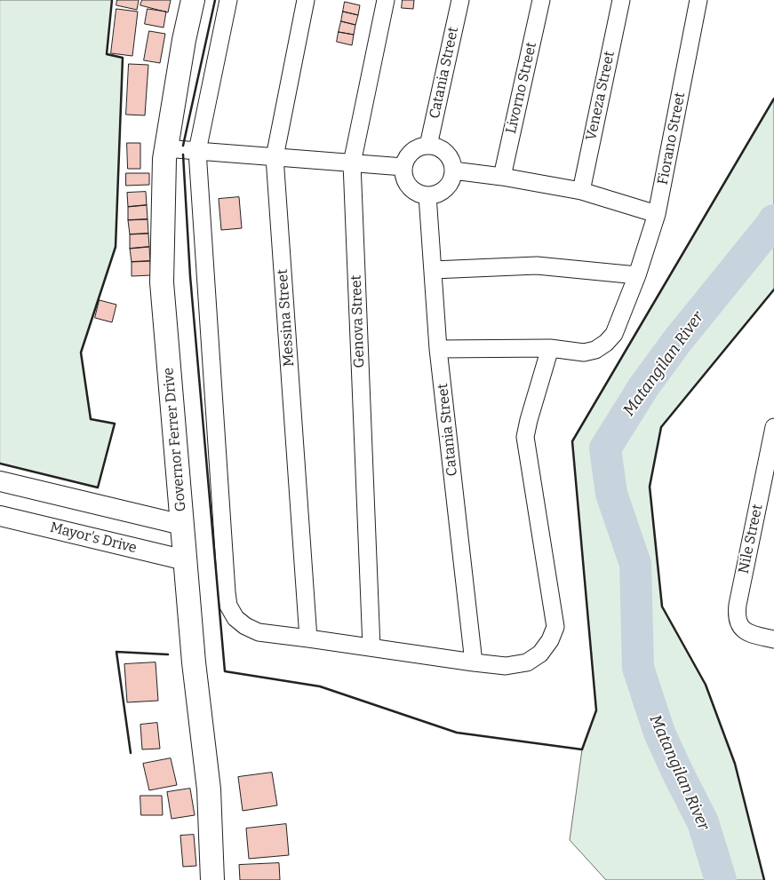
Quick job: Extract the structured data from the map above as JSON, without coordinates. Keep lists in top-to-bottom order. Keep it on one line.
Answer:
{"streets":{"main road":["Governor Ferrer Drive"],"street":["Catania Street","Livorno Street","Veneza Street","Fiorano Street","Messina Street","Genova Street","Mayor's Drive","Nile Street"]},"crossings":[["Catania Street","Fiorano Street"],["Governor Ferrer Drive","Mayor's Drive"]],"water":["Matangilan River"]}
